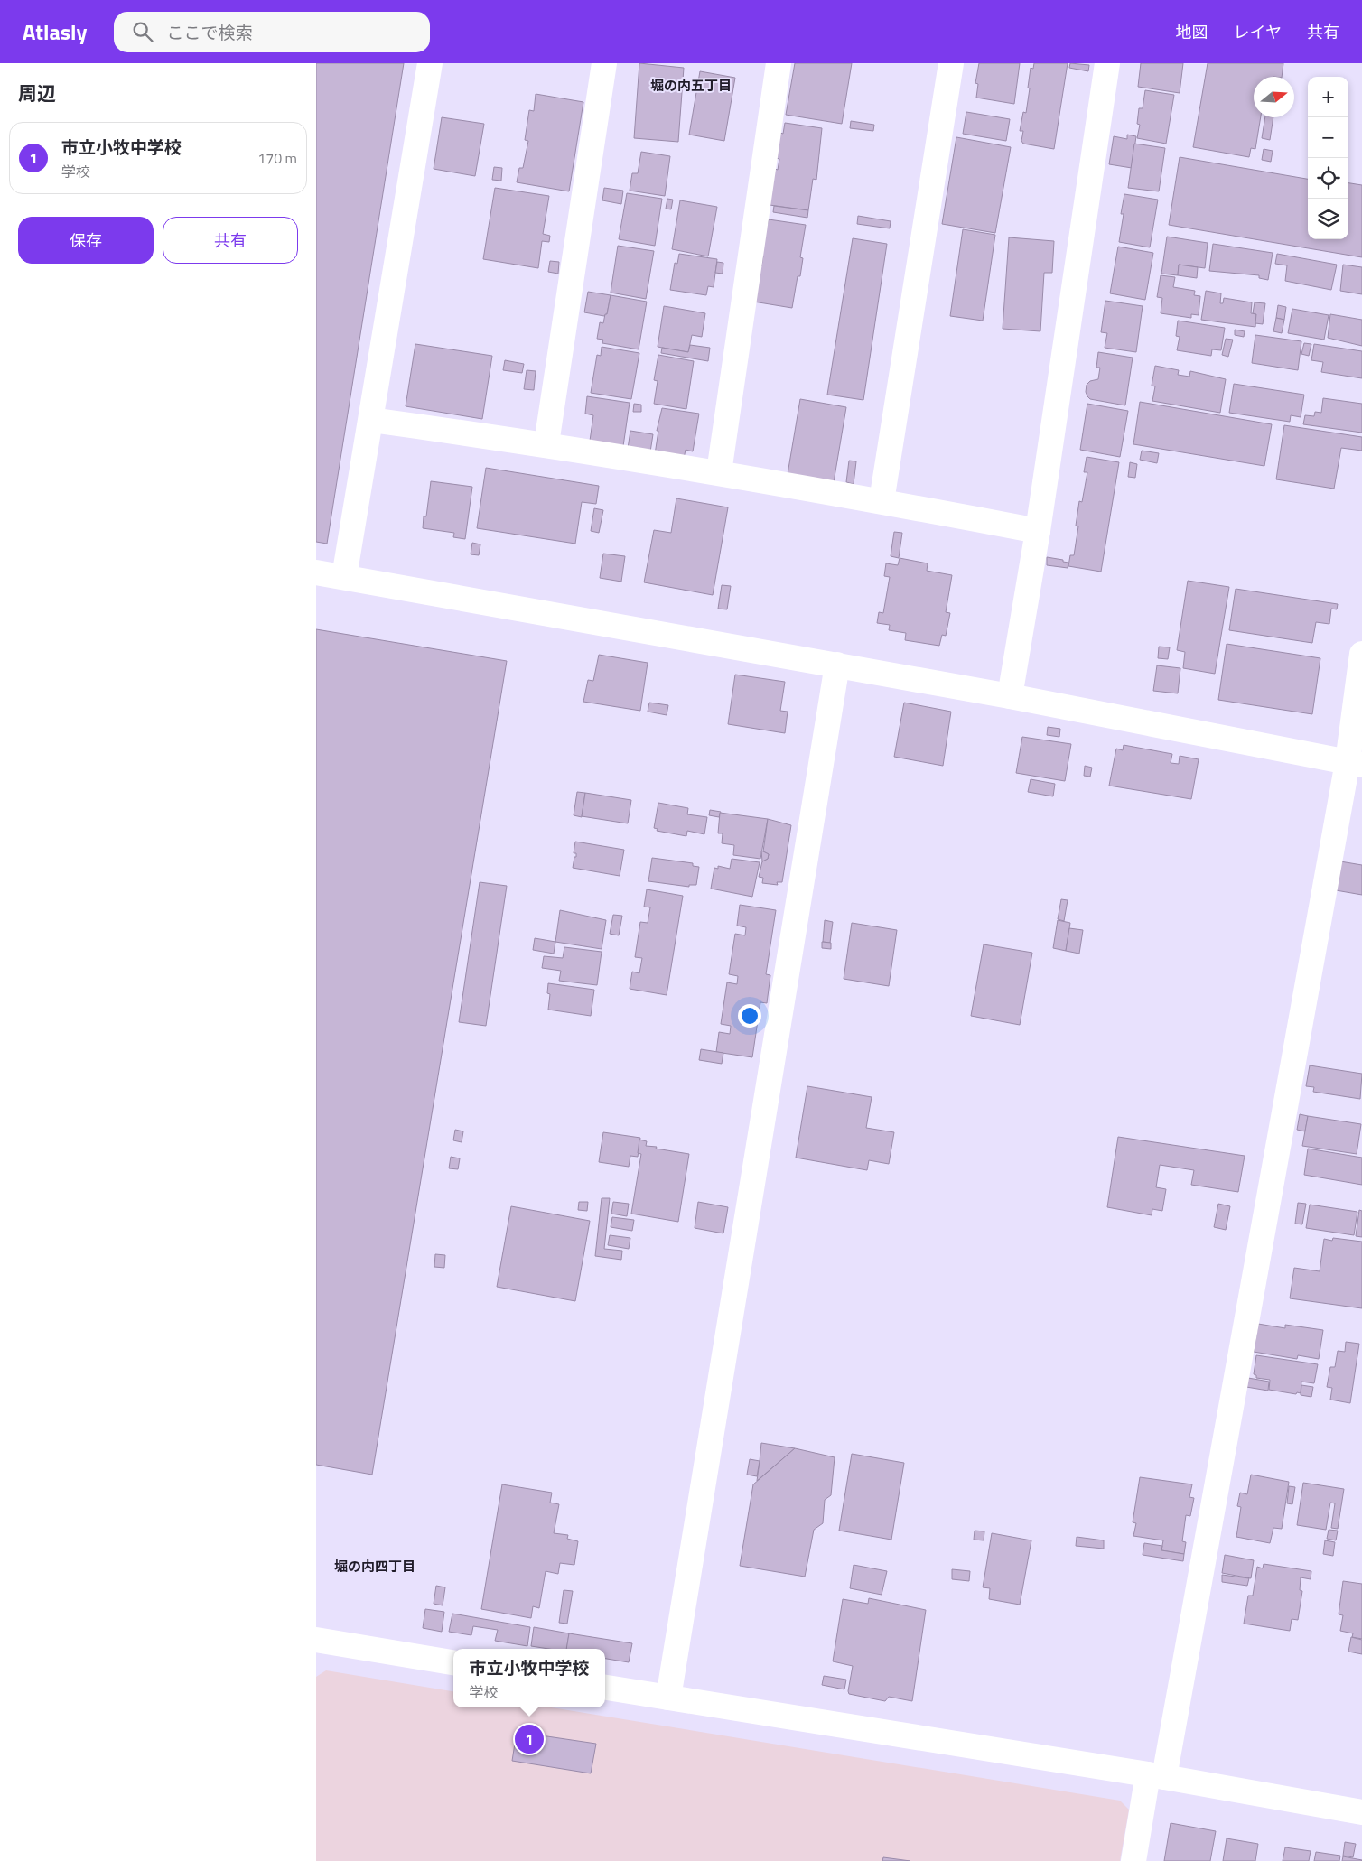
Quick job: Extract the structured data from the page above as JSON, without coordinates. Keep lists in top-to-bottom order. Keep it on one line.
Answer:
{"districts":["堀の内五丁目","堀の内四丁目"],"north":"right","page":{"header":"Atlasly","search":"ここで検索","nav":["地図","レイヤ","共有"],"heading":"周辺","map_buttons":["+","−"],"list":[{"mark":"1","name":"市立小牧中学校","note":"学校","value":"170 m"}],"buttons":["保存","共有"],"popup":["市立小牧中学校","学校"],"pins":"1"}}
